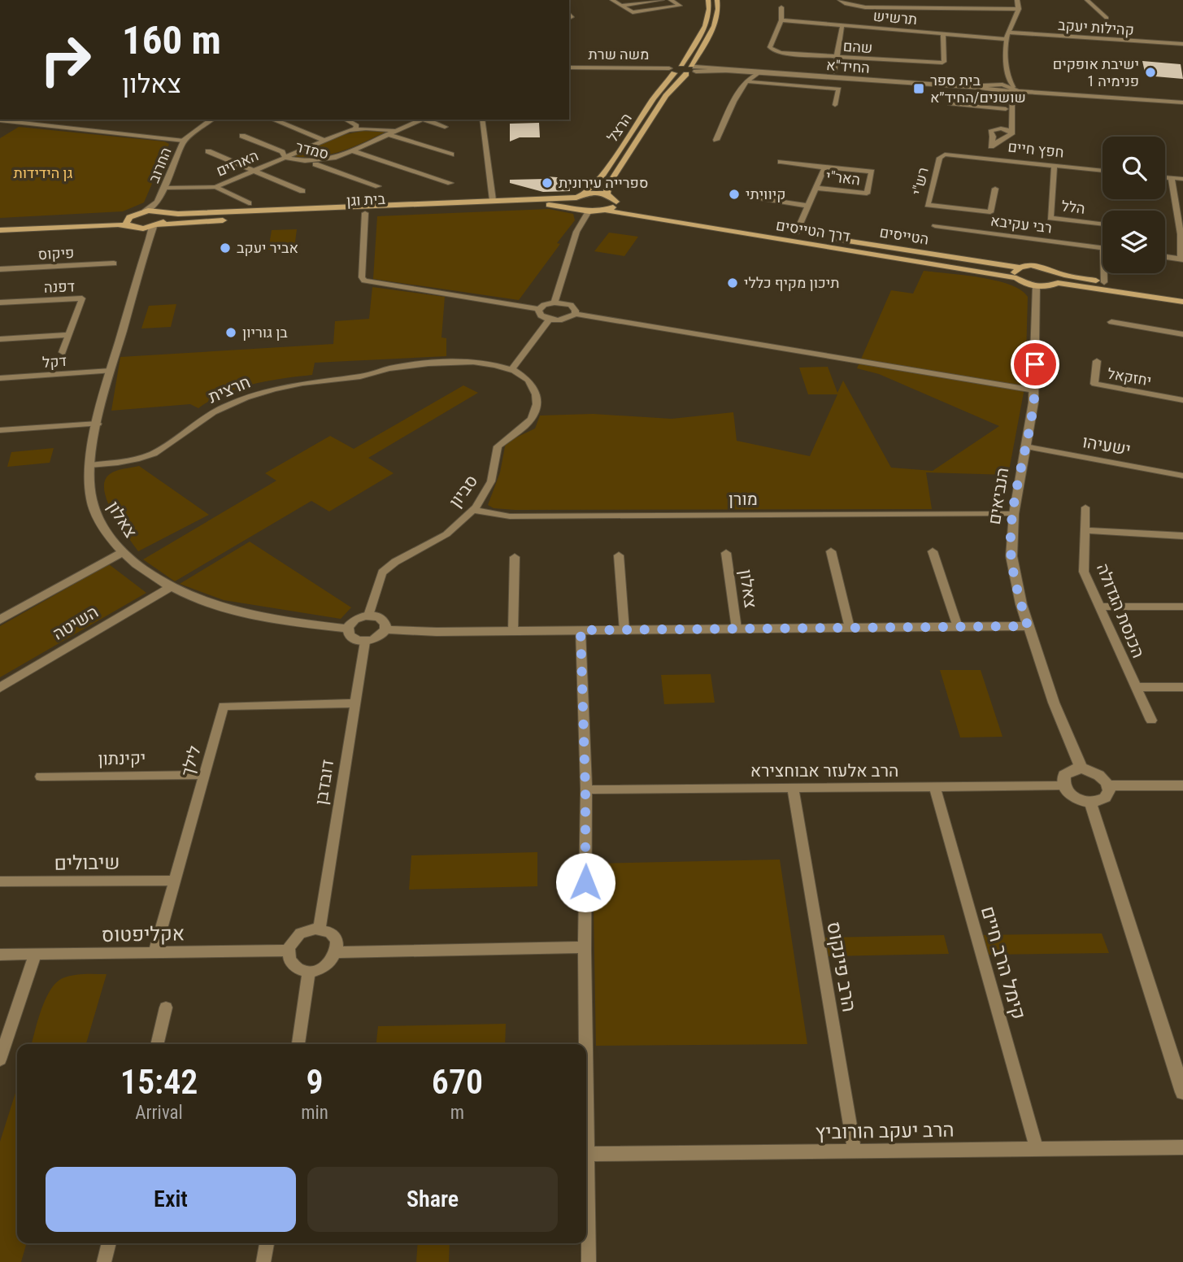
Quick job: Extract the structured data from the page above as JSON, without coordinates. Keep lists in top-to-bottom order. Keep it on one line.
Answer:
{"streets":{"main road":["הרצל","בית וגן","דרך הטייסים","הטייסים"],"street":["תרשיש","קהילות יעקב","שהם","משה שרת","החיד\"א","חפץ חיים","סמדר","הארזים","החרוב","האר\"י","רש\"י","הלל","רבי עקיבא","פיקוס","דפנה","דקל","יחזקאל","חרצית","ישעיהו","סביון","הנביאים","מורן","צאלון","הכנסת הגדולה","השיטה","יקינתון","לילך","הרב אלעזר אבוחצירא","דובדבן","שיבולים","אקליפטוס","קימל הרב חיים","הרב פינקוס","הרב יעקב הורוביץ"]},"crossings":[["תרשיש","קהילות יעקב"],["תרשיש","שהם"],["משה שרת","הרצל"],["הרצל","בית וגן"],["חפץ חיים","רש\"י"],["חפץ חיים","הלל"],["סמדר","הארזים"],["הארזים","החרוב"],["החרוב","בית וגן"],["האר\"י","הטייסים"],["בית וגן","דרך הטייסים"],["בית וגן","צאלון"],["דרך הטייסים","הנביאים"],["דקל","צאלון"],["חרצית","סביון"],["חרצית","צאלון"],["ישעיהו","הנביאים"],["סביון","מורן"],["סביון","צאלון"],["סביון","דובדבן"],["הנביאים","מורן"],["הנביאים","צאלון"],["הנביאים","הרב אלעזר אבוחצירא"],["צאלון","השיטה"],["צאלון","דובדבן"],["יקינתון","לילך"],["לילך","דובדבן"],["לילך","שיבולים"],["לילך","אקליפטוס"],["הרב אלעזר אבוחצירא","קימל הרב חיים"],["הרב אלעזר אבוחצירא","הרב פינקוס"],["דובדבן","אקליפטוס"],["קימל הרב חיים","הרב יעקב הורוביץ"],["הרב פינקוס","הרב יעקב הורוביץ"]],"parks":["גן הידידות"],"places":{"other":["ישיבת אופקים פנימיה 1","ספרייה עירונית","קיוויתי","אביר יעקב","תיכון מקיף כללי","בן גוריון"],"transit":["בית ספר שושנים/החיד״א"]},"page":{"turn":["160 m","צאלון"],"eta":["15:42","Arrival","9","min","670","m"],"buttons":["Exit","Share"]}}
